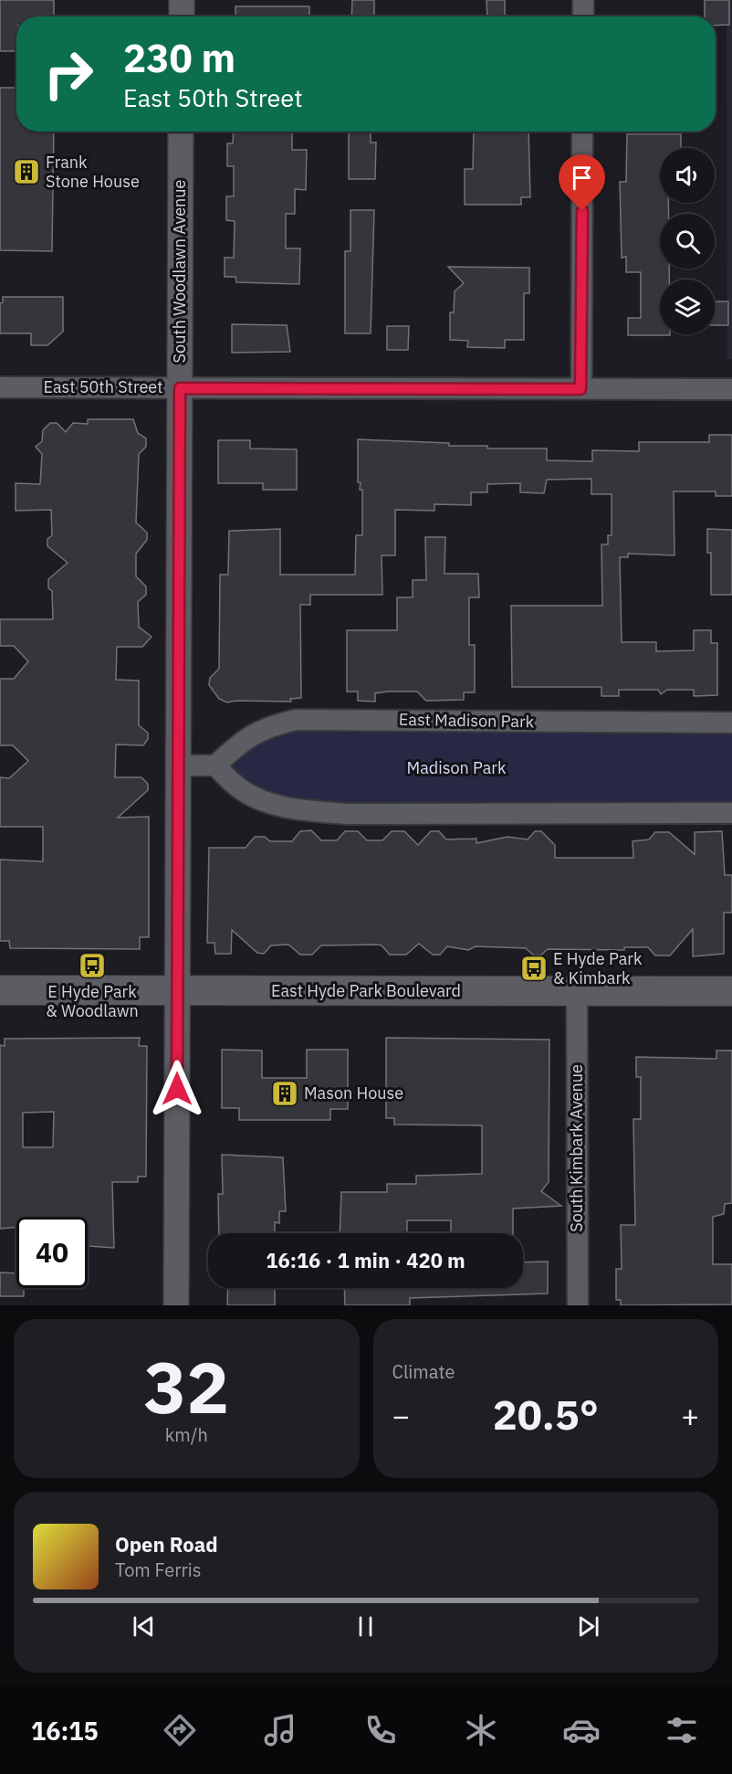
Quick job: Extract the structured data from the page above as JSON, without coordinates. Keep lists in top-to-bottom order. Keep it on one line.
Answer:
{"streets":{"main road":["East Hyde Park Boulevard"],"street":["South Woodlawn Avenue","East 50th Street","East Madison Park","South Kimbark Avenue"]},"crossings":[["South Woodlawn Avenue","East 50th Street"],["South Woodlawn Avenue","East Hyde Park Boulevard"],["East Hyde Park Boulevard","South Kimbark Avenue"]],"parks":["Madison Park"],"places":{"building":["Frank Stone House","Mason House"],"bus stop":["E Hyde Park & Woodlawn","E Hyde Park & Kimbark"]},"page":{"turn":["230 m","East 50th Street"],"limit":"40","trip":"16:16 · 1 min · 420 m","tile":[["32","km/h"],"Climate"],"heat":["−","20.5°","+"],"song":["Open Road","Tom Ferris"],"tabs":"16:15"}}
